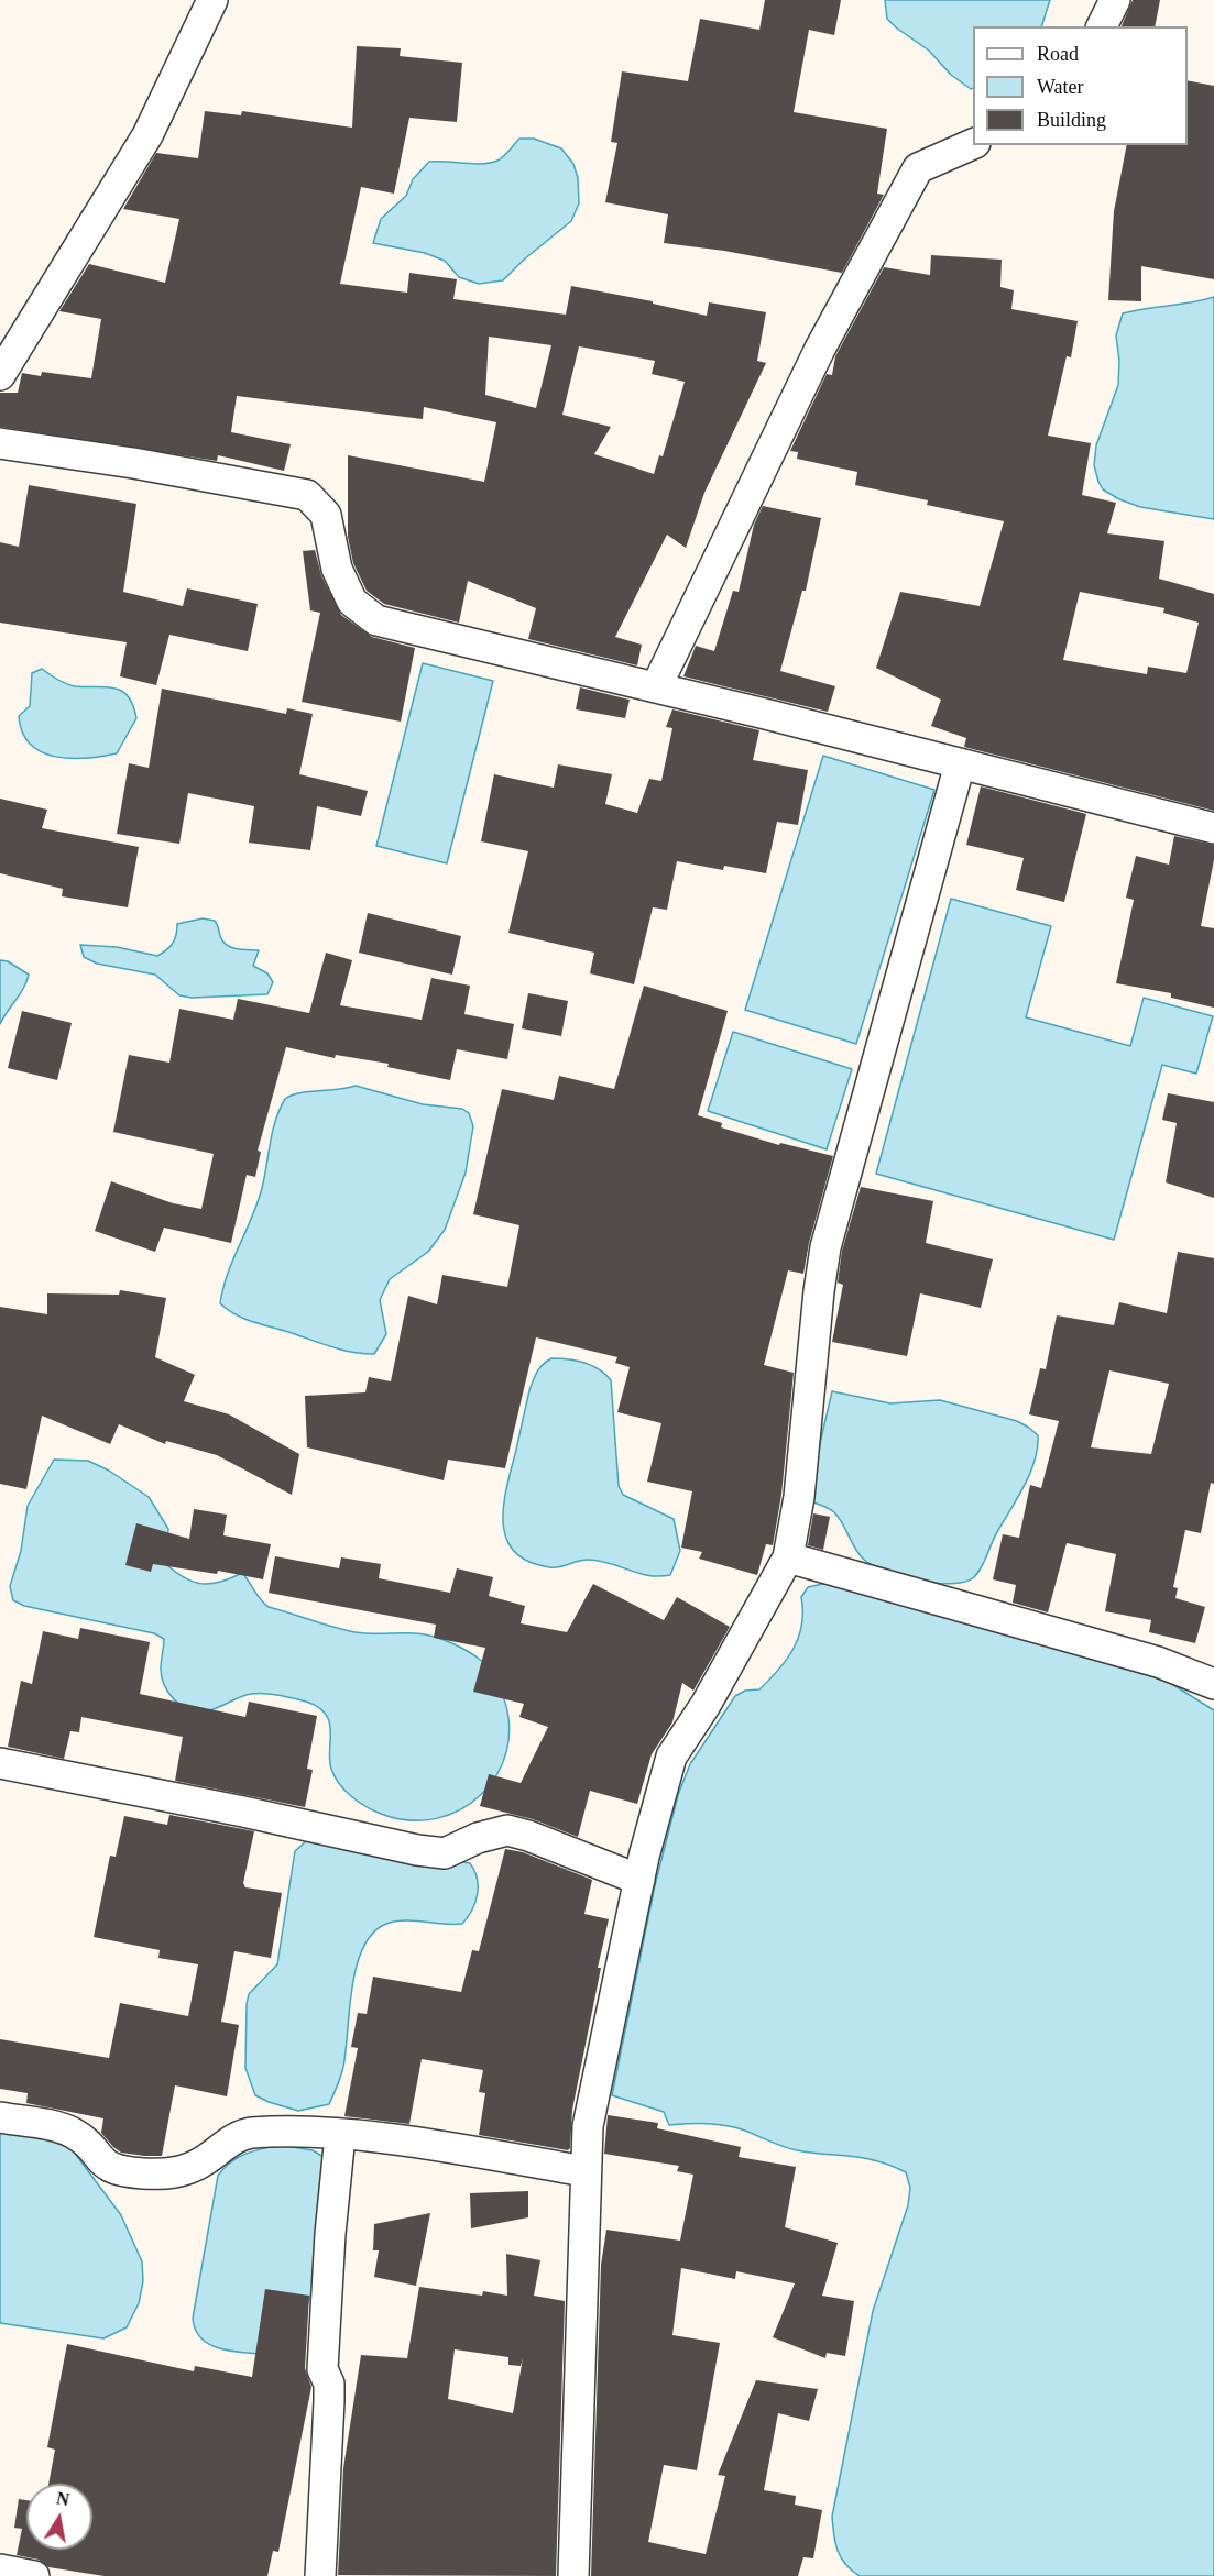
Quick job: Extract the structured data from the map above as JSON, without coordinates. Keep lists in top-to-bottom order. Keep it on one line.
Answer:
{"legend":["Road","Water","Building"],"north":"top"}
